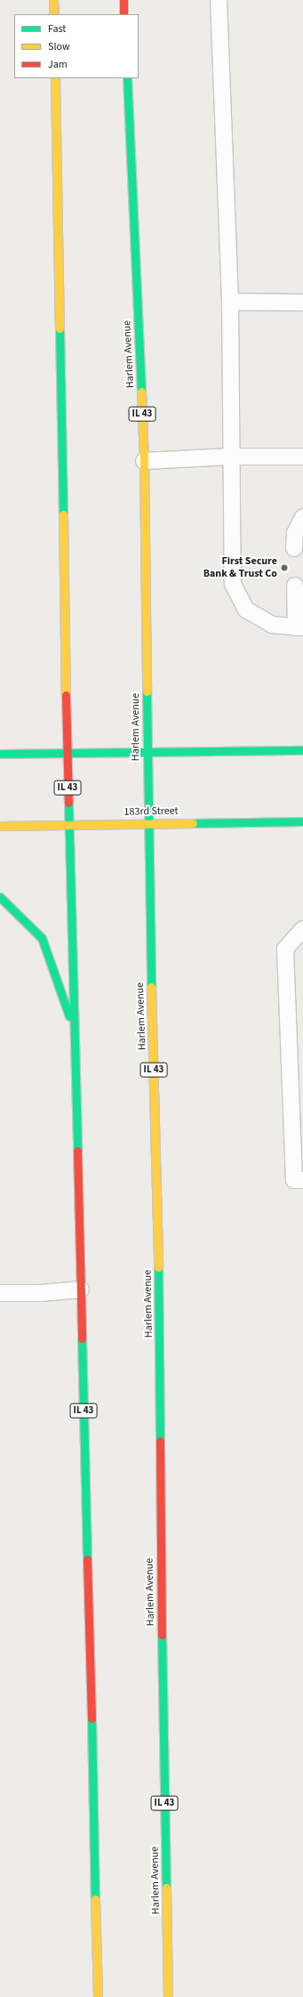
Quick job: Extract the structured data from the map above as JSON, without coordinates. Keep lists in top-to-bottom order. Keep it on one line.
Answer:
{"streets":{"main road":["Harlem Avenue","IL 43","183rd Street"]},"crossings":[["Harlem Avenue","183rd Street"],["IL 43","183rd Street"]],"places":["First Secure Bank & Trust Co"],"legend":["Fast","Slow","Jam"]}
